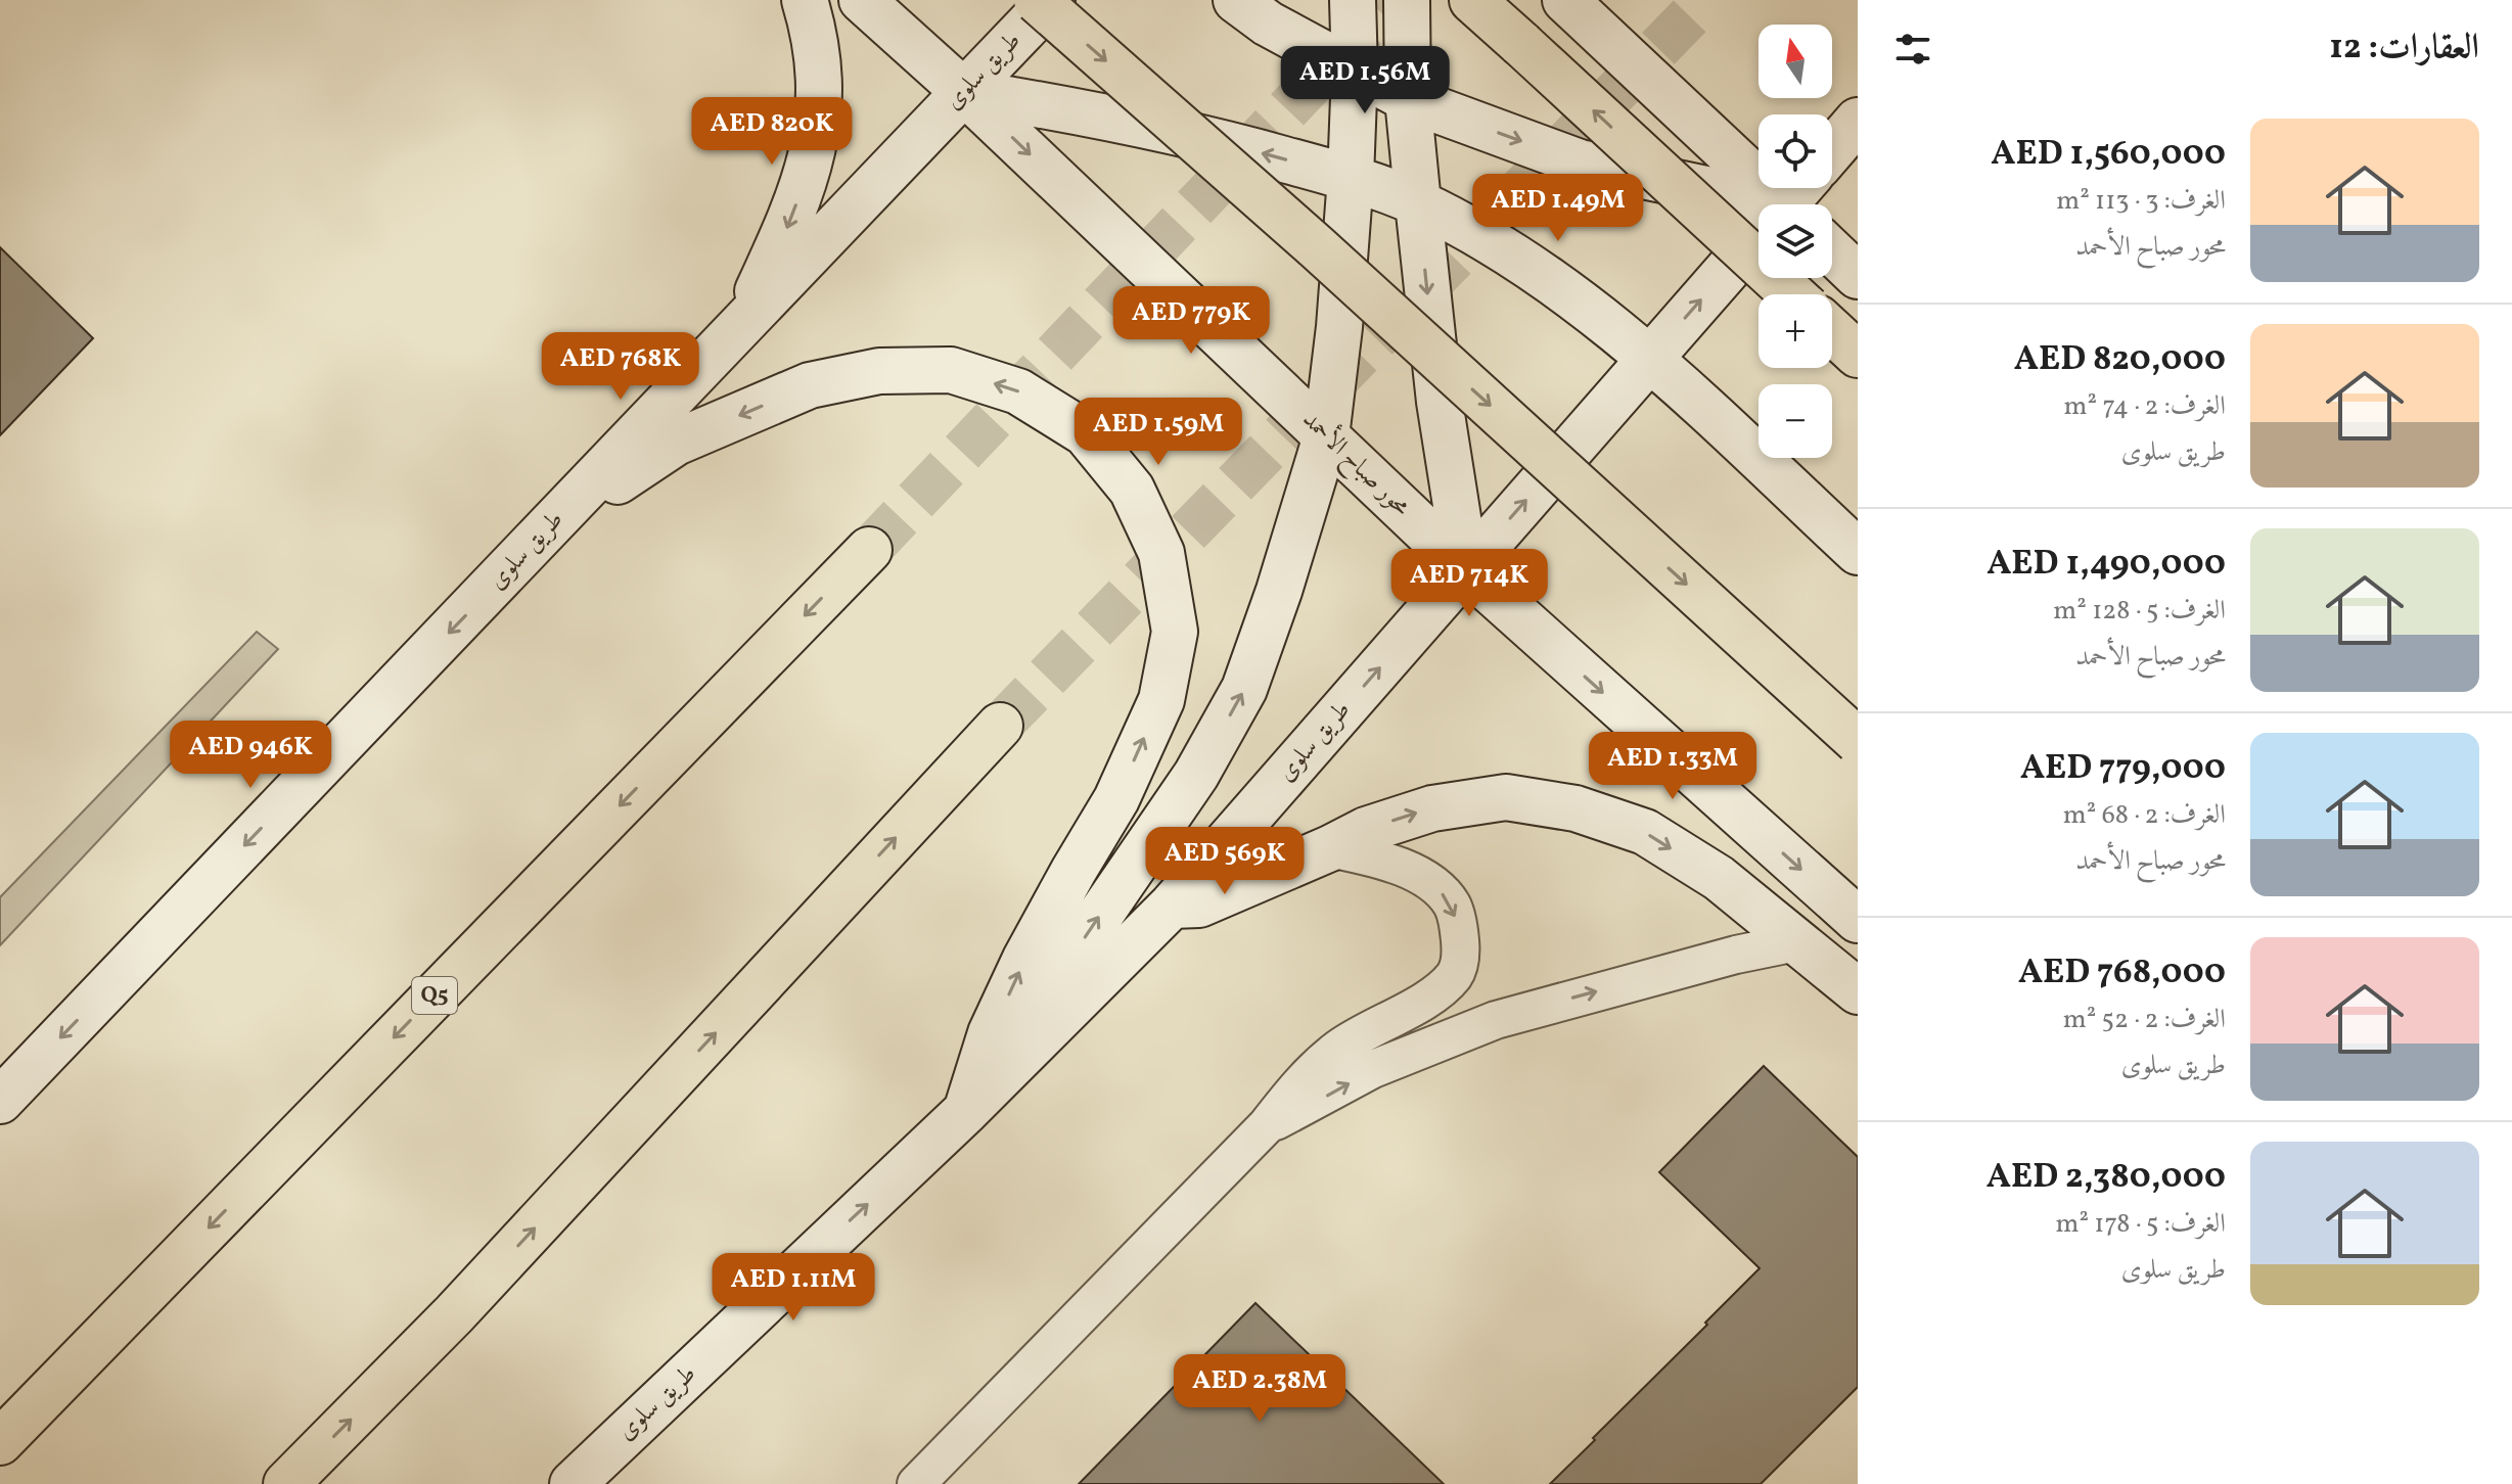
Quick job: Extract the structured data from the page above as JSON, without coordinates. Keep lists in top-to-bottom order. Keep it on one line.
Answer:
{"streets":{"highway":["Q5"],"main road":["طريق سلوى","محور صباح الأحمد"]},"crossings":[["طريق سلوى","محور صباح الأحمد"]],"north":"top","page":{"heading":"العقارات: 12","map_buttons":["+","−"],"price":["AED 1.56M","AED 820K","AED 1.49M","AED 779K","AED 768K","AED 1.59M","AED 714K","AED 946K","AED 1.33M","AED 569K","AED 1.11M","AED 2.38M"],"list":[{"name":"AED 1,560,000","note":"الغرف: 3 · 113 m² · محور صباح الأحمد"},{"name":"AED 820,000","note":"الغرف: 2 · 74 m² · طريق سلوى"},{"name":"AED 1,490,000","note":"الغرف: 5 · 128 m² · محور صباح الأحمد"},{"name":"AED 779,000","note":"الغرف: 2 · 68 m² · محور صباح الأحمد"},{"name":"AED 768,000","note":"الغرف: 2 · 52 m² · طريق سلوى"},{"name":"AED 2,380,000","note":"الغرف: 5 · 178 m² · طريق سلوى"}]}}
